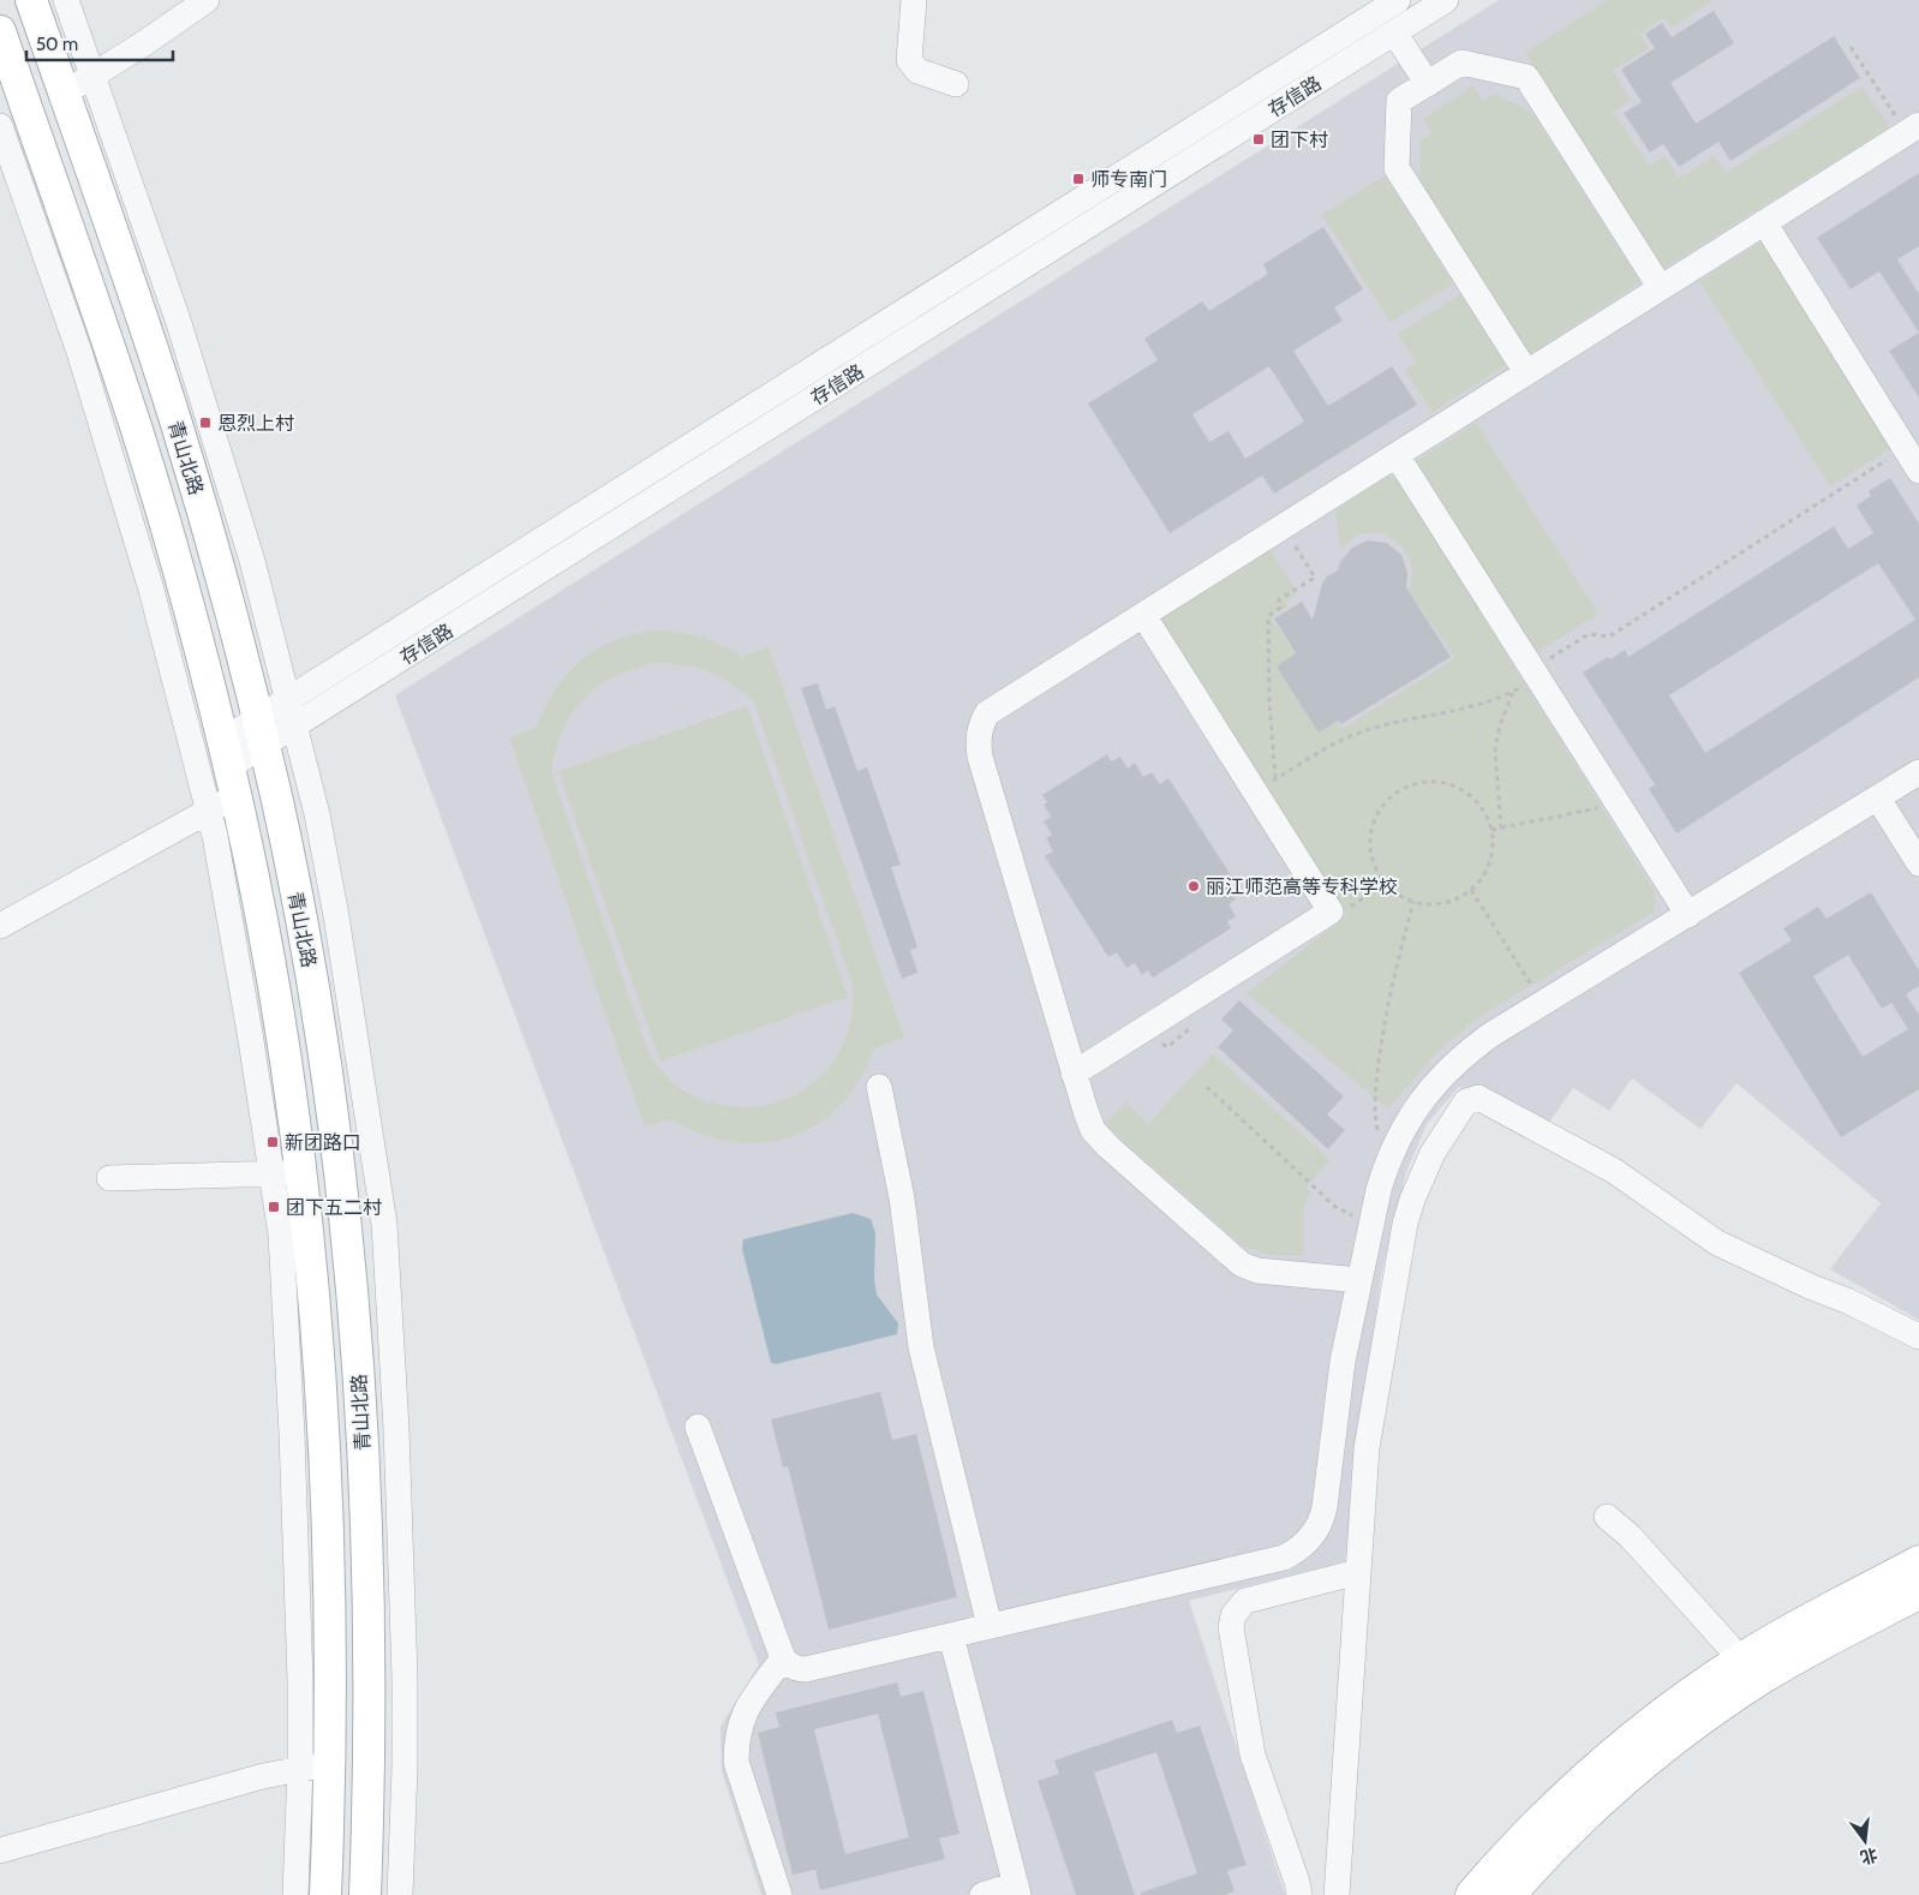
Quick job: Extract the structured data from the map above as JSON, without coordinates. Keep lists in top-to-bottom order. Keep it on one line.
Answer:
{"streets":{"main road":["青山北路"],"street":["存信路"]},"crossings":[["存信路","青山北路"]],"places":{"transit":["团下村","师专南门","恩烈上村","新团路口","团下五二村"],"other":["丽江师范高等专科学校"]},"scale_bar":"50 m","north":"bottom"}
